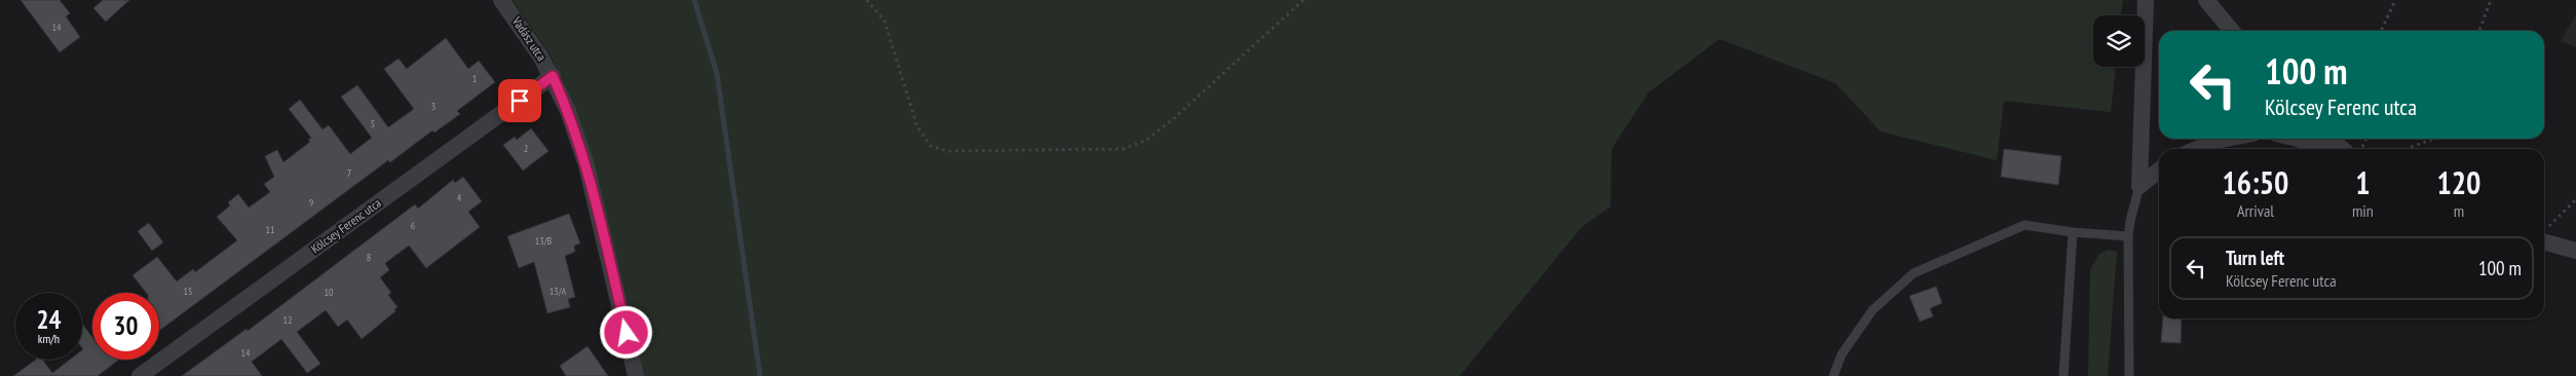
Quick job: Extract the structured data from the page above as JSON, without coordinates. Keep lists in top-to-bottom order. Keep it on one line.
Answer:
{"streets":{"street":["Vadász utca","Kölcsey Ferenc utca"]},"crossings":[["Vadász utca","Kölcsey Ferenc utca"]],"house_numbers":["14","1","3","5","2","7","4","9","6","11","13/B","8","15","13/A","10","12","14"],"page":{"turn":["100 m","Kölcsey Ferenc utca"],"eta":["16:50","Arrival","1","min","120","m"],"list":[{"name":"Turn left","note":"Kölcsey Ferenc utca","value":"100 m"}],"speed":"24 km/h","limit":"30"}}
